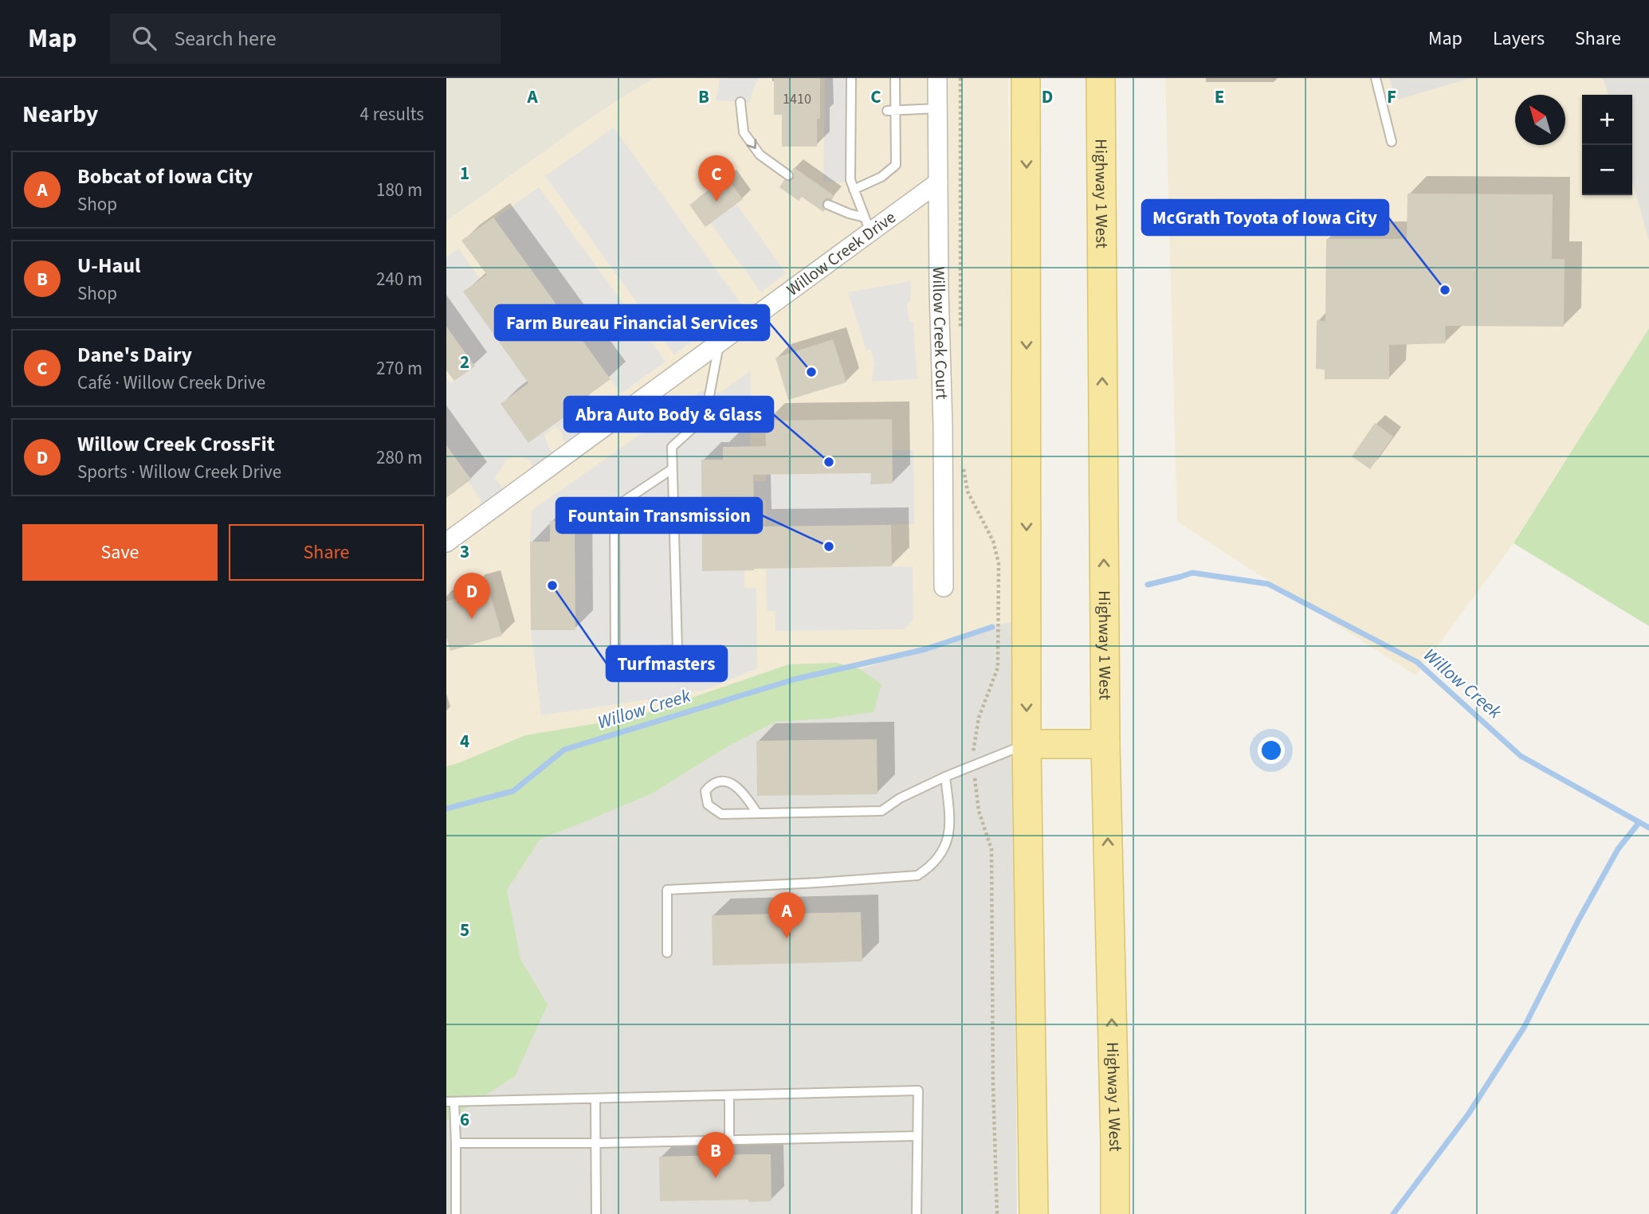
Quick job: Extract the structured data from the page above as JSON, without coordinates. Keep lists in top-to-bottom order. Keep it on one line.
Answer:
{"streets":{"main road":["Highway 1 West"],"street":["Willow Creek Drive","Willow Creek Court"]},"crossings":[["Willow Creek Drive","Willow Creek Court"]],"water":["Willow Creek"],"places":["McGrath Toyota of Iowa City","Farm Bureau Financial Services","Abra Auto Body & Glass","Fountain Transmission","Turfmasters"],"house_numbers":["1410"],"north":"top left","page":{"header":"Map","search":"Search here","nav":["Map","Layers","Share"],"heading":["Nearby","4 results"],"map_buttons":["+","−"],"list":[{"mark":"A","name":"Bobcat of Iowa City","note":"Shop","value":"180 m"},{"mark":"B","name":"U-Haul","note":"Shop","value":"240 m"},{"mark":"C","name":"Dane's Dairy","note":"Café · Willow Creek Drive","value":"270 m"},{"mark":"D","name":"Willow Creek CrossFit","note":"Sports · Willow Creek Drive","value":"280 m"}],"pins":["C","D","A","B"],"buttons":["Save","Share"]},"grid":{"columns":["A","B","C","D","E","F"],"rows":["1","2","3","4","5","6"]}}
